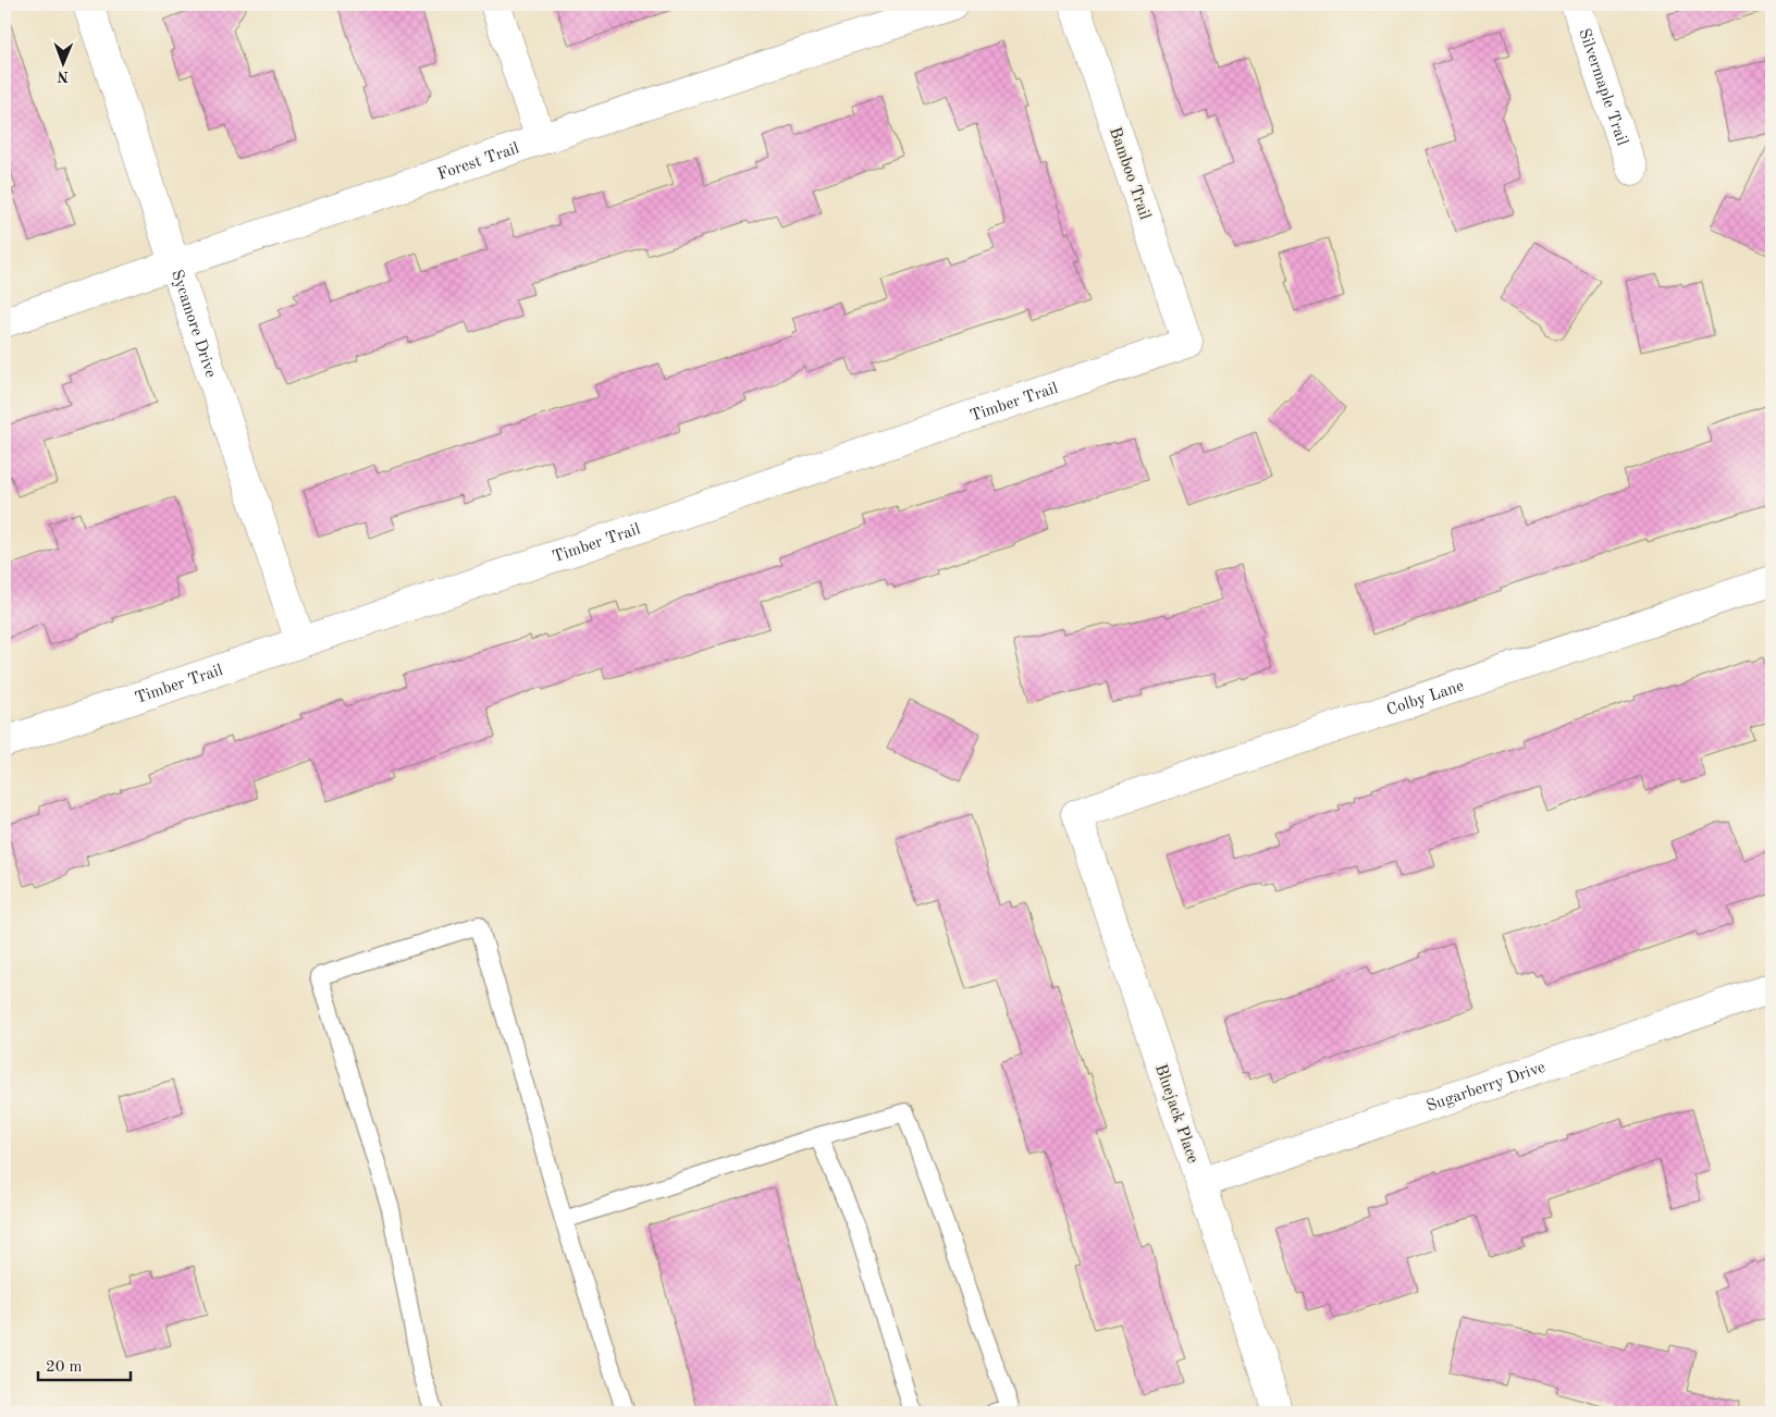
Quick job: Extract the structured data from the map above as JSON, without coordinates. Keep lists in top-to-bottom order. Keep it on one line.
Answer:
{"streets":{"street":["Silvermaple Trail","Forest Trail","Bamboo Trail","Sycamore Drive","Timber Trail","Colby Lane","Sugarberry Drive","Bluejack Place"]},"crossings":[["Forest Trail","Sycamore Drive"],["Bamboo Trail","Timber Trail"],["Sycamore Drive","Timber Trail"],["Colby Lane","Bluejack Place"],["Sugarberry Drive","Bluejack Place"]],"scale_bar":"20 m","north":"bottom"}
